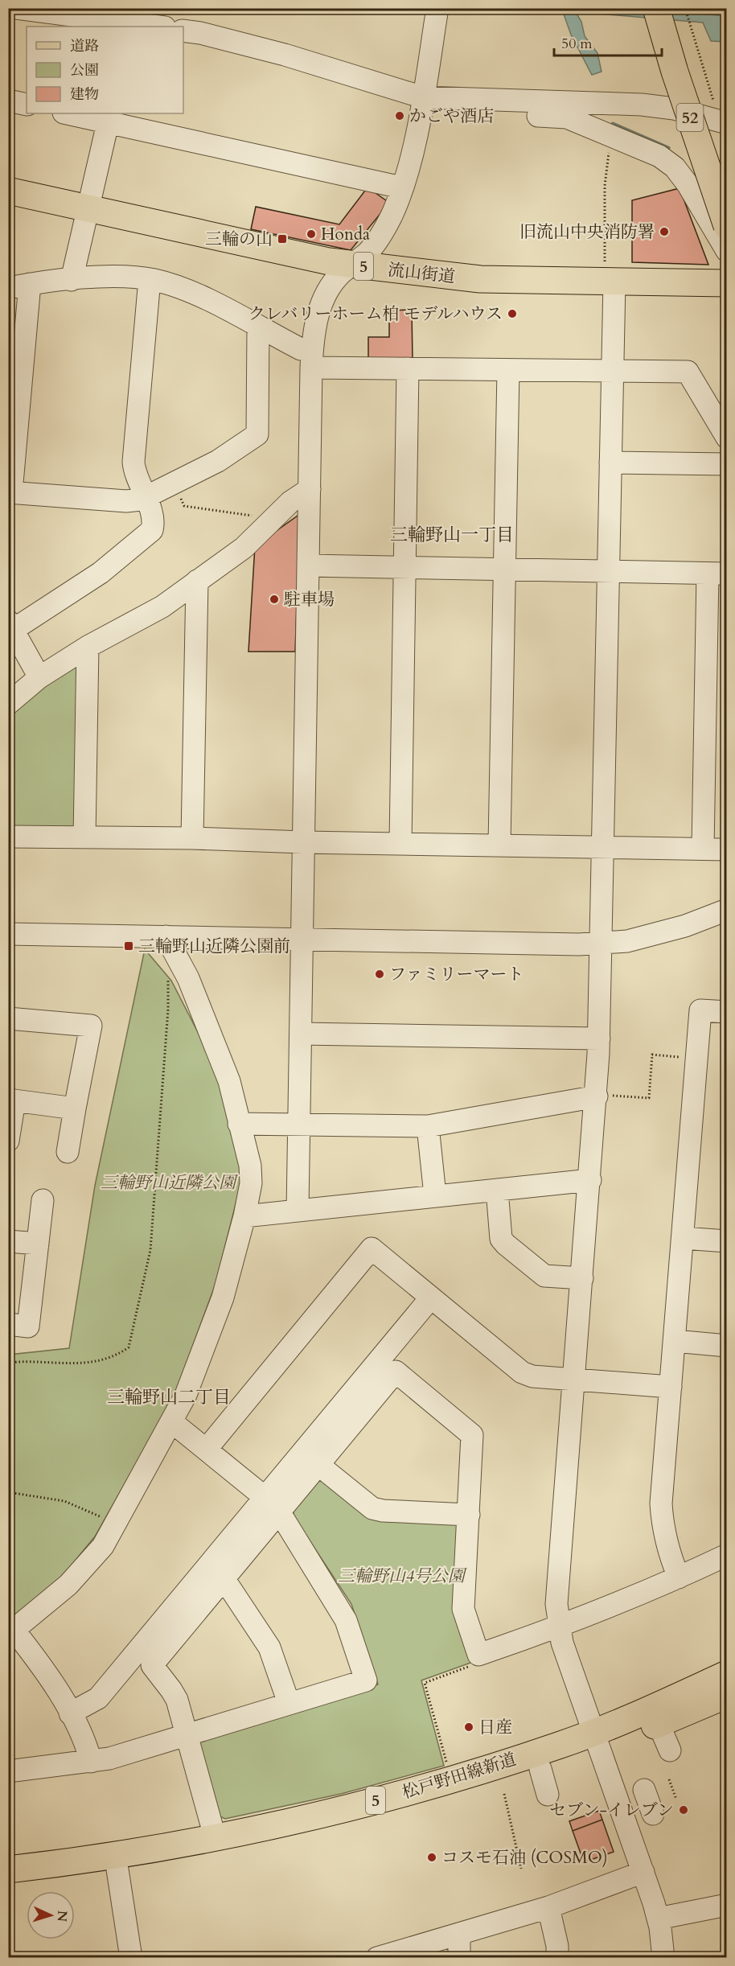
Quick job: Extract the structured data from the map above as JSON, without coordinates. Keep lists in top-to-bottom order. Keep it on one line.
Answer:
{"streets":{"main road":["52","5","流山街道","松戸野田線新道"]},"districts":["三輪野山一丁目","三輪野山二丁目"],"parks":["三輪野山近隣公園","三輪野山4号公園"],"places":{"other":["かごや酒店","旧流山中央消防署","Honda","クレバリーホーム柏 モデルハウス","駐車場","ファミリーマート","日産","セブン-イレブン","コスモ石油 (COSMO)"],"transit":["三輪の山","三輪野山近隣公園前"]},"legend":["道路","公園","建物"],"scale_bar":"50 m","north":"right"}
